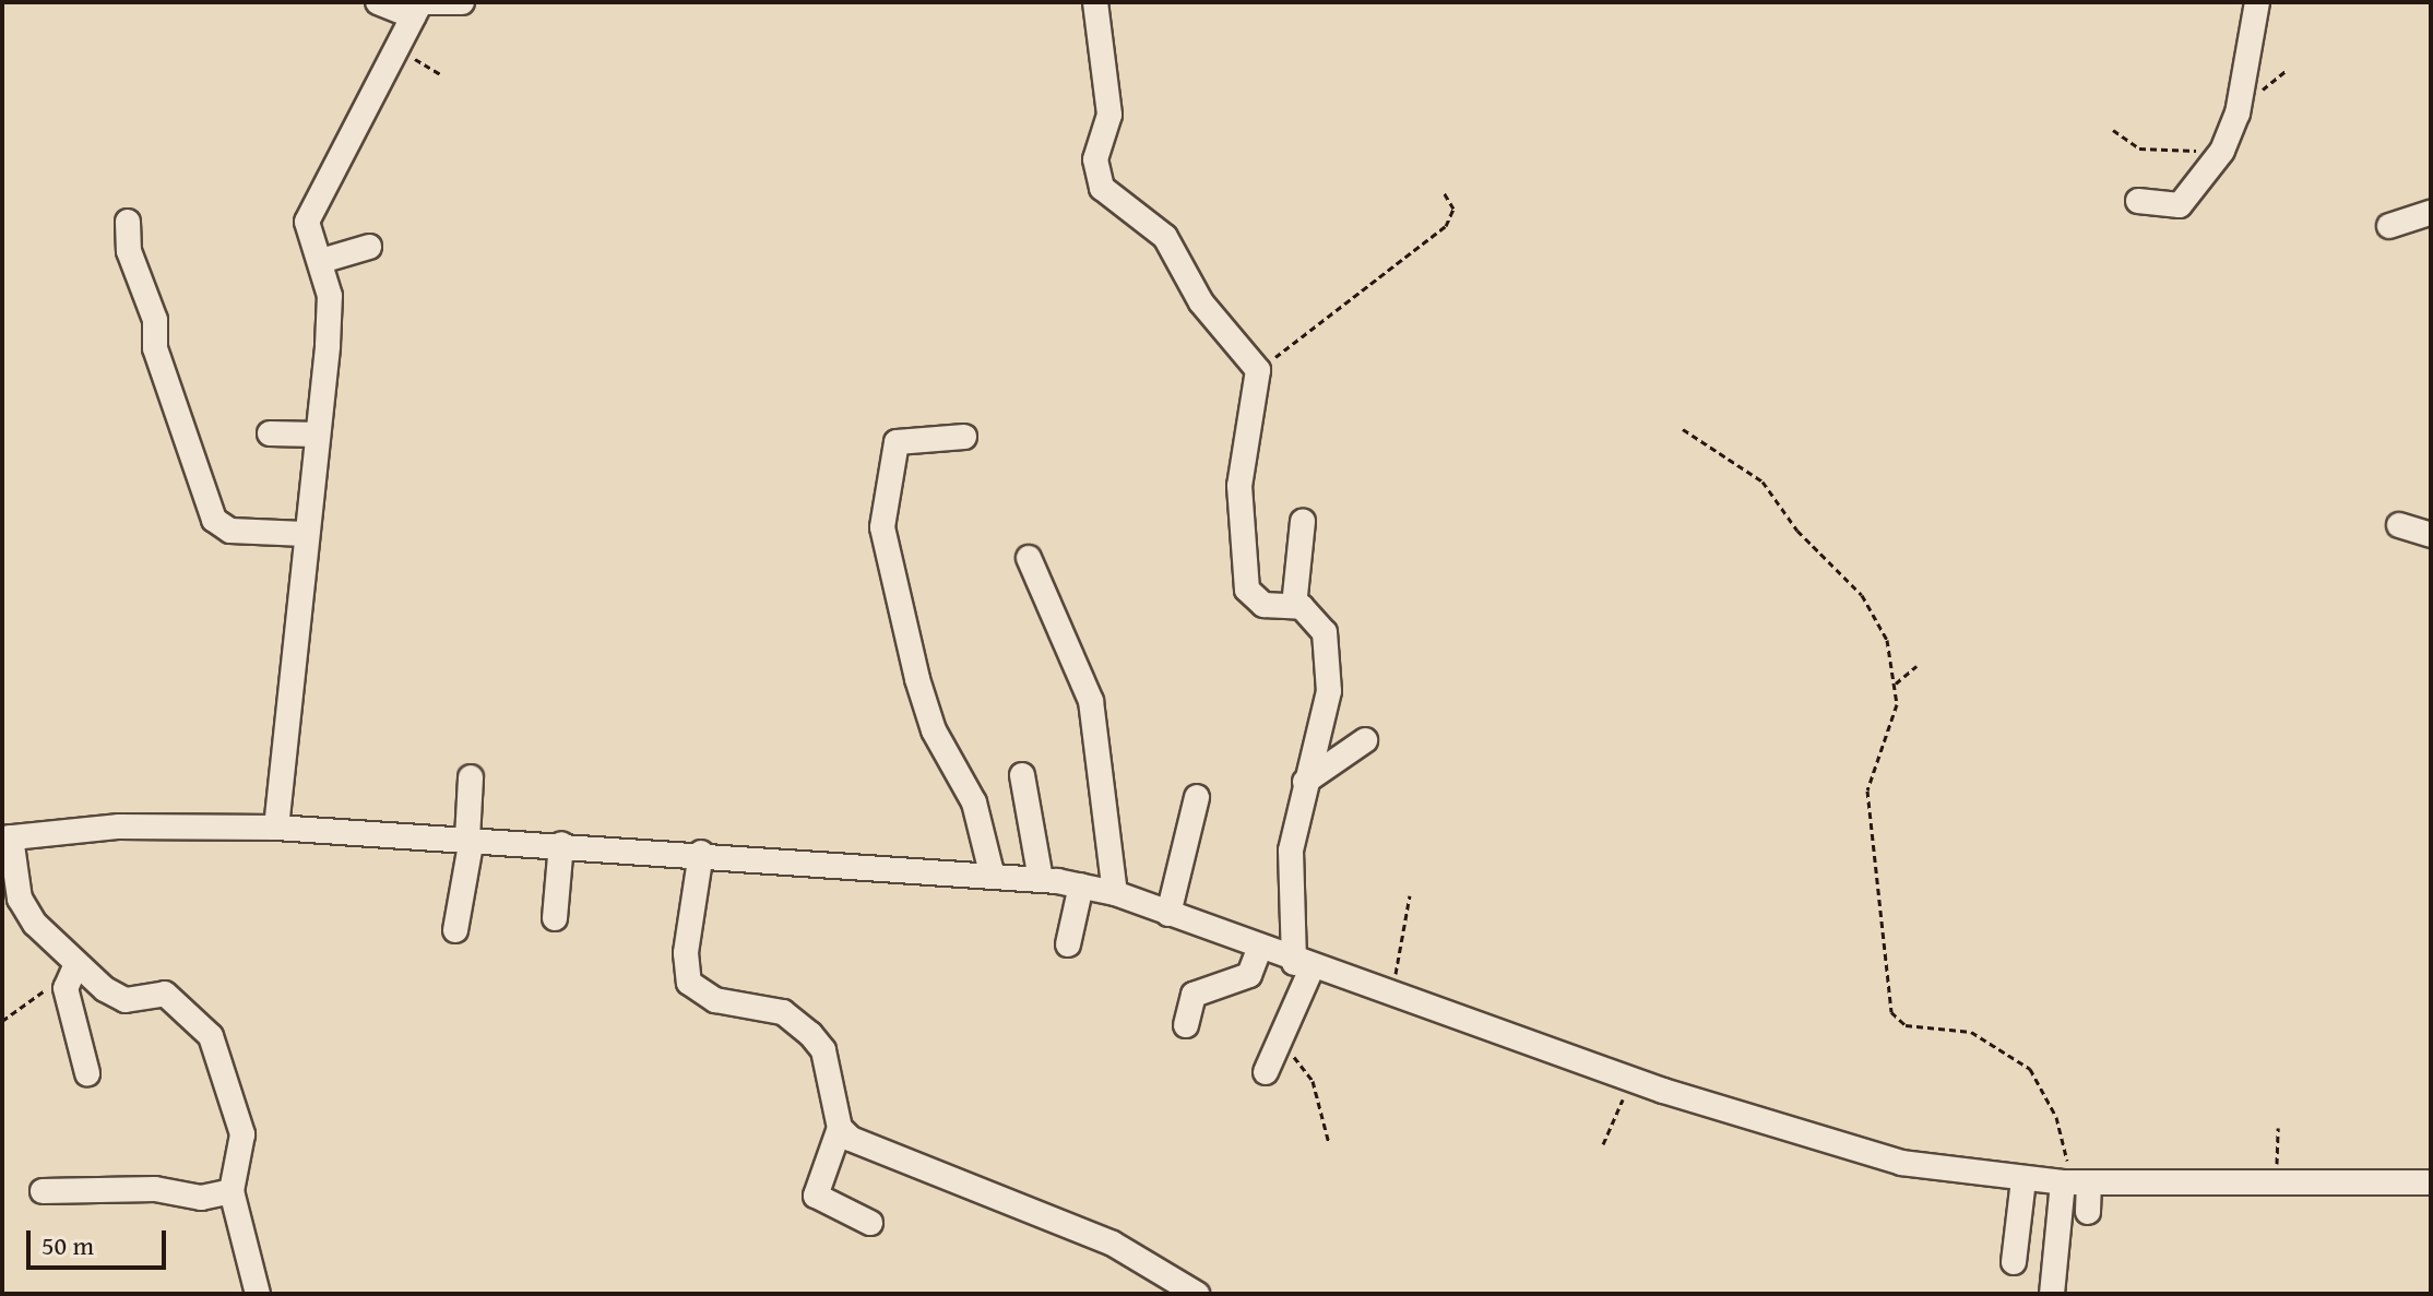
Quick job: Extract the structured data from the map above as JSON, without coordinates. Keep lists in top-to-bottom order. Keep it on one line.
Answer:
{"scale_bar":"50 m"}
